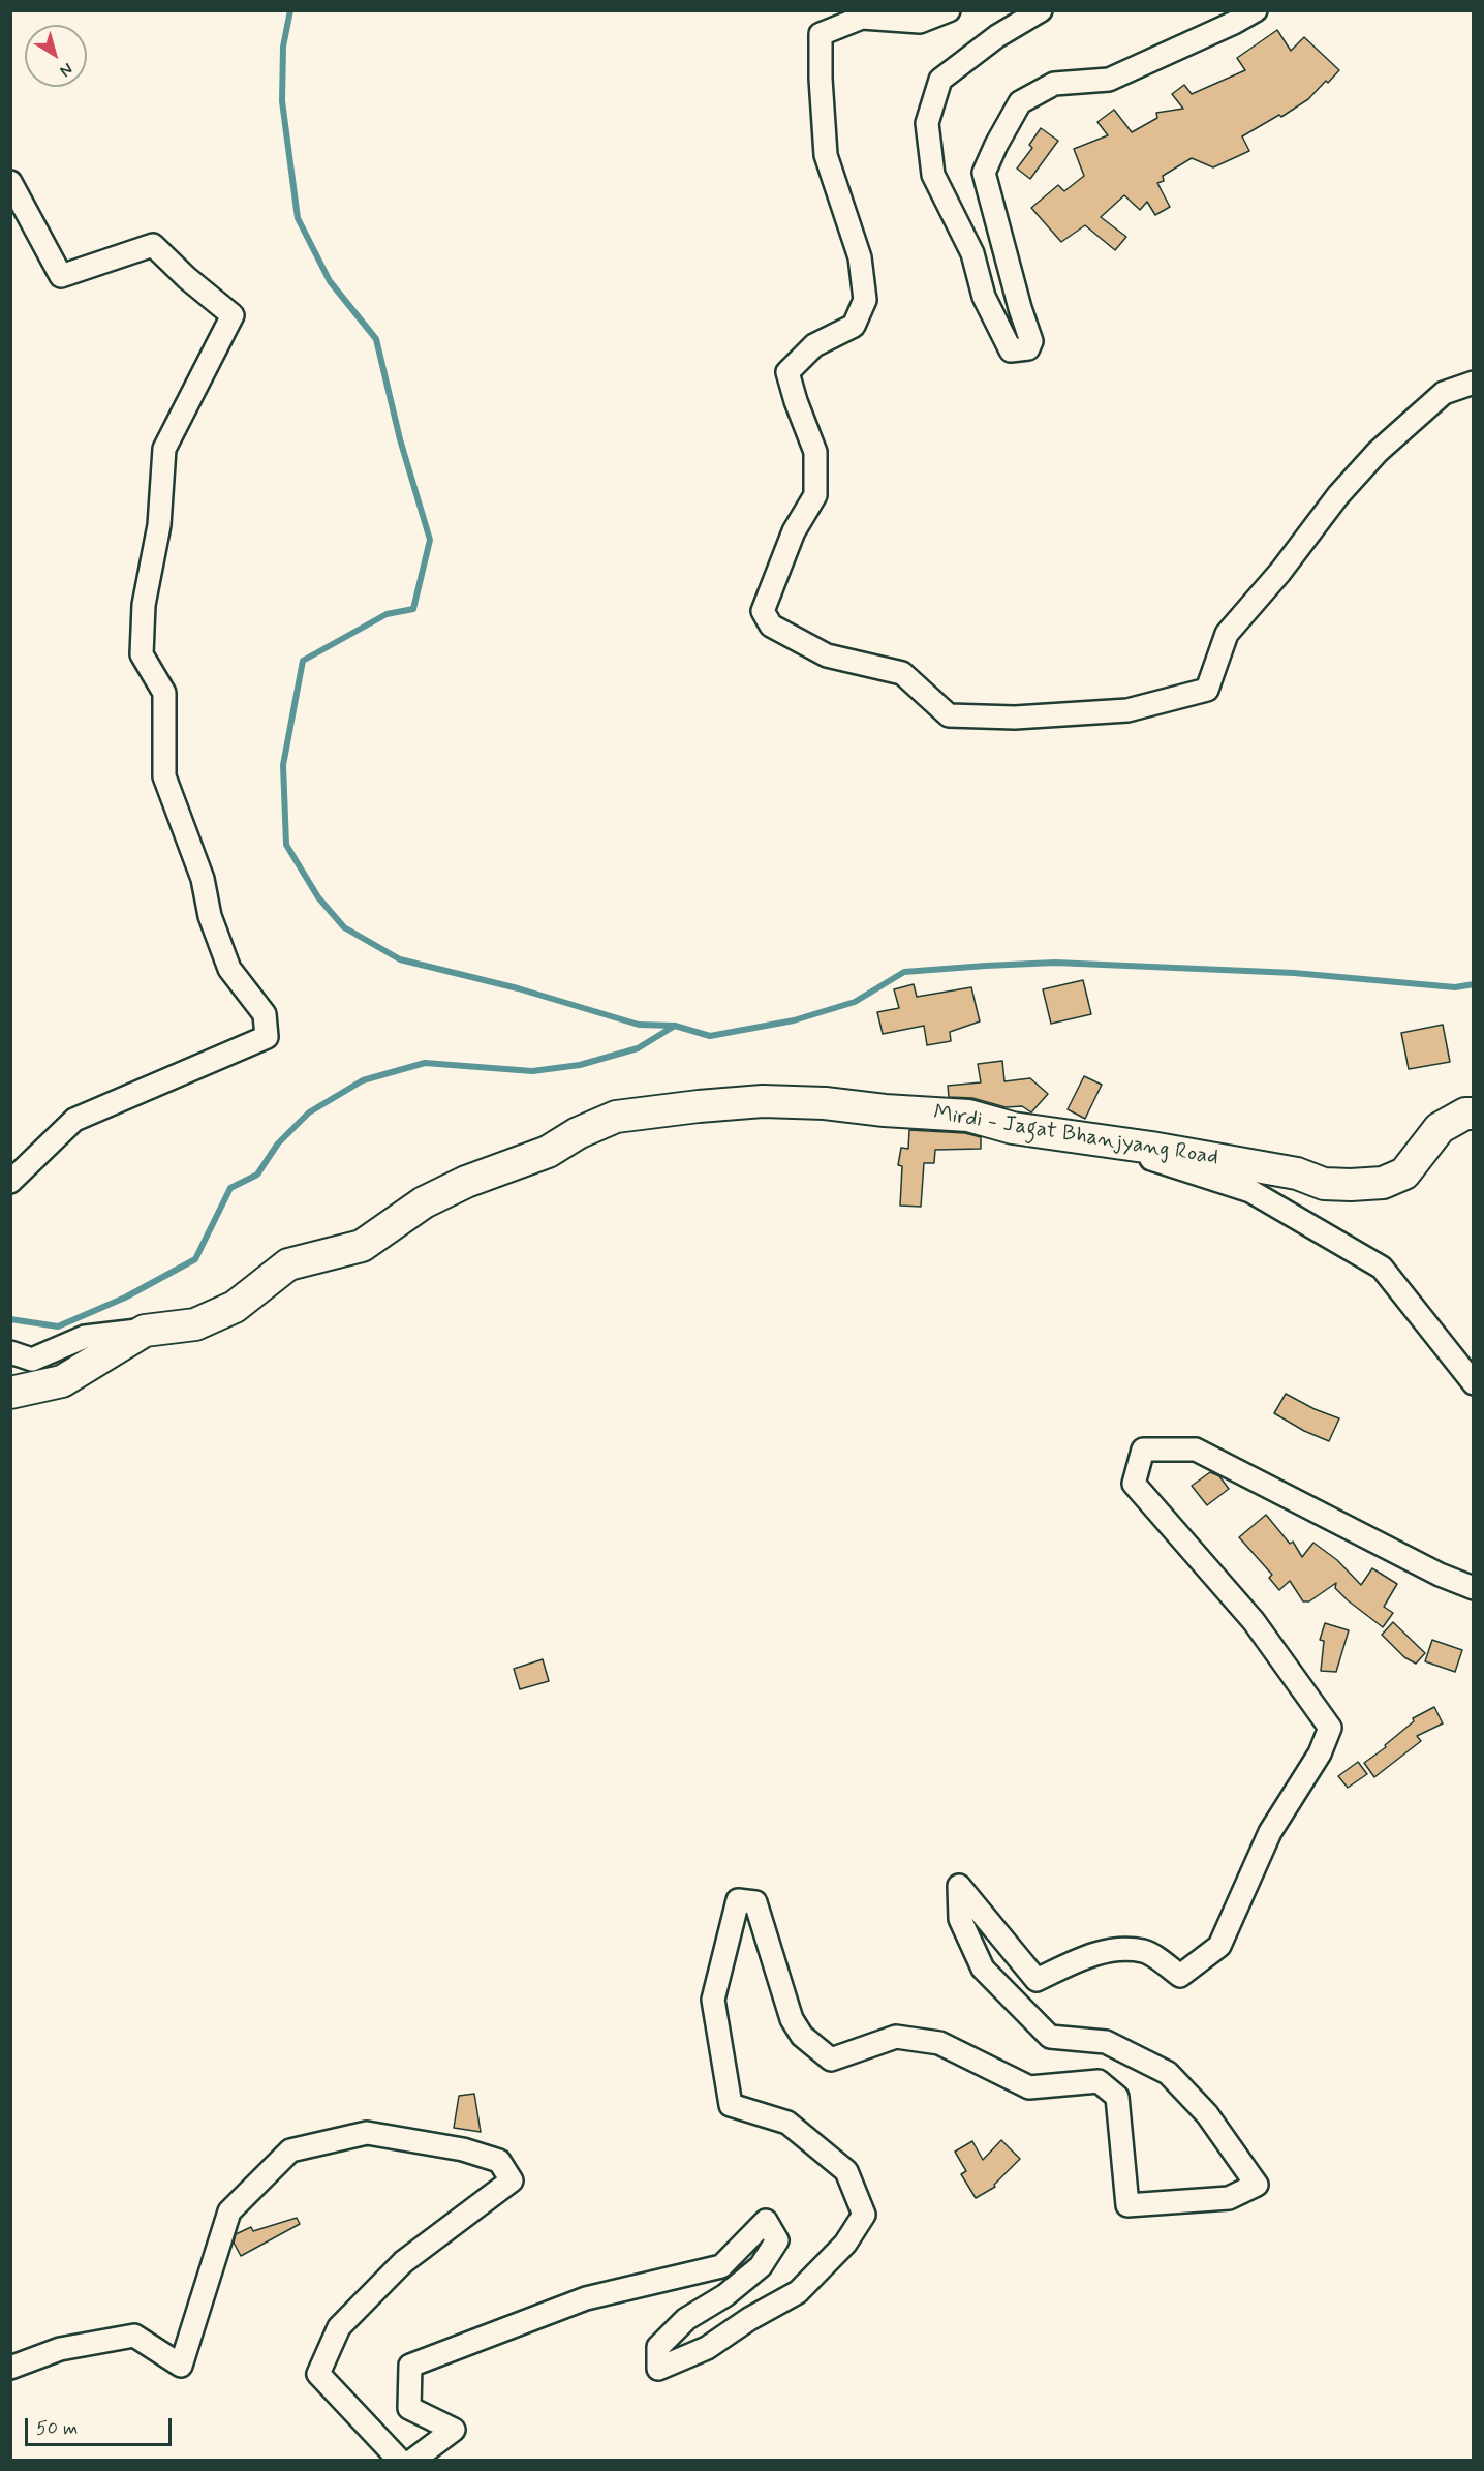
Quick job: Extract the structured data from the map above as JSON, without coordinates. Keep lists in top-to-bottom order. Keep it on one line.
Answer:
{"streets":{"street":["Mirdi - Jagat Bhanjyang Road"]},"scale_bar":"50 m","north":"bottom right"}
